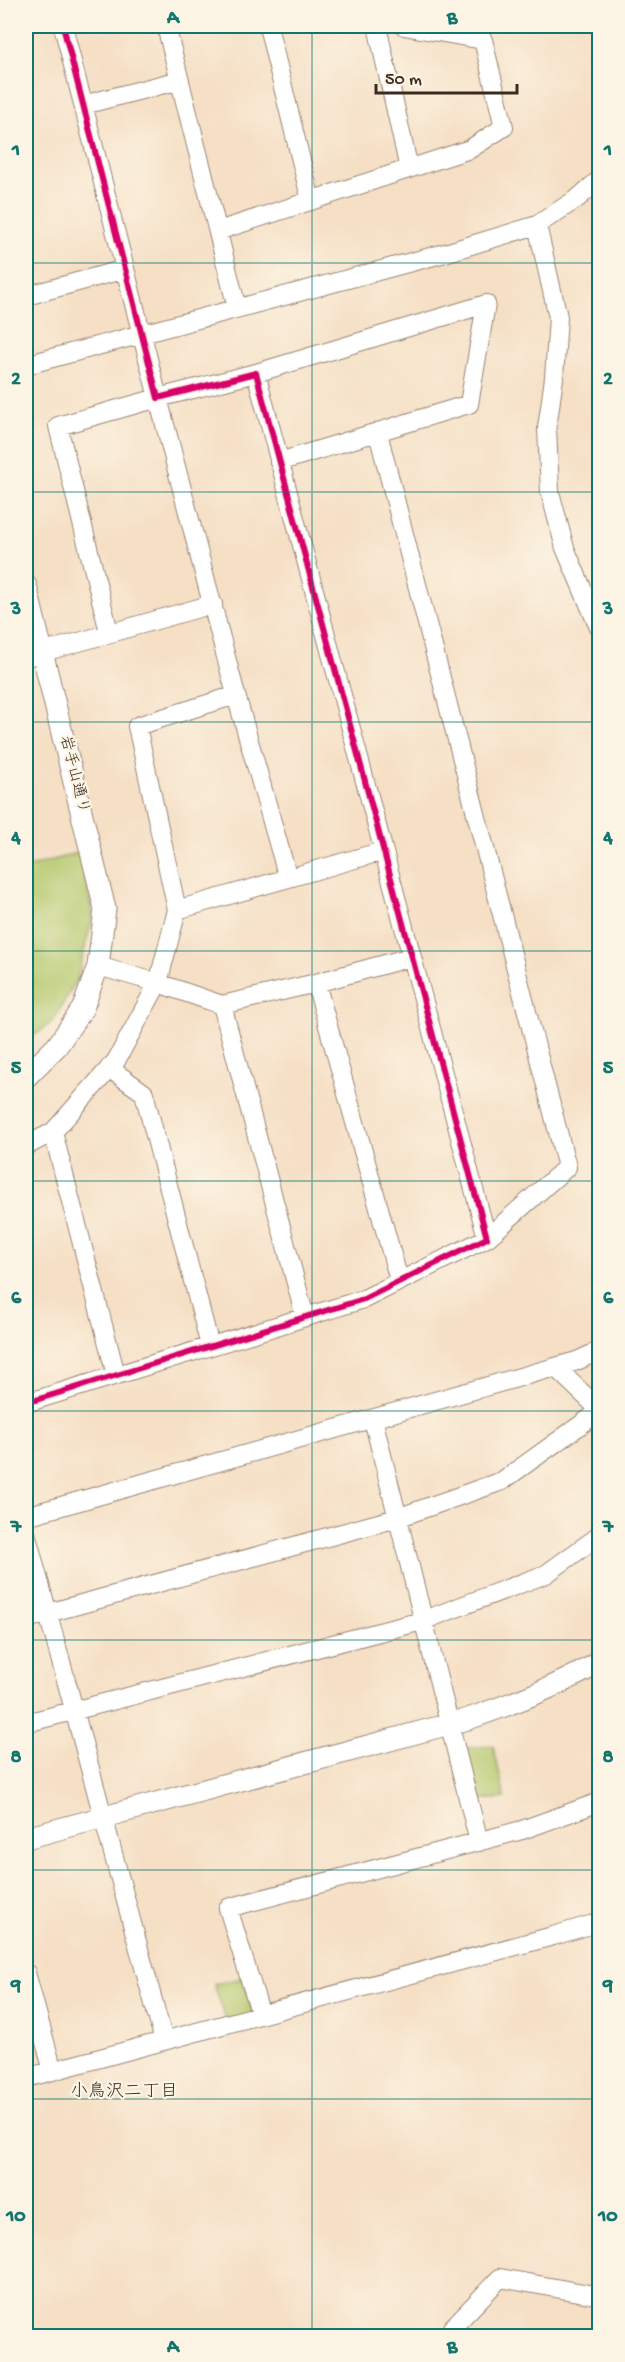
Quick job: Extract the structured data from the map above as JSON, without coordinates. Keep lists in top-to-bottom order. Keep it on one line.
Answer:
{"streets":{"street":["岩手山通り"]},"districts":["小鳥沢二丁目"],"scale_bar":"50 m","grid":{"columns":["A","B"],"rows":["1","2","3","4","5","6","7","8","9","10"]}}
